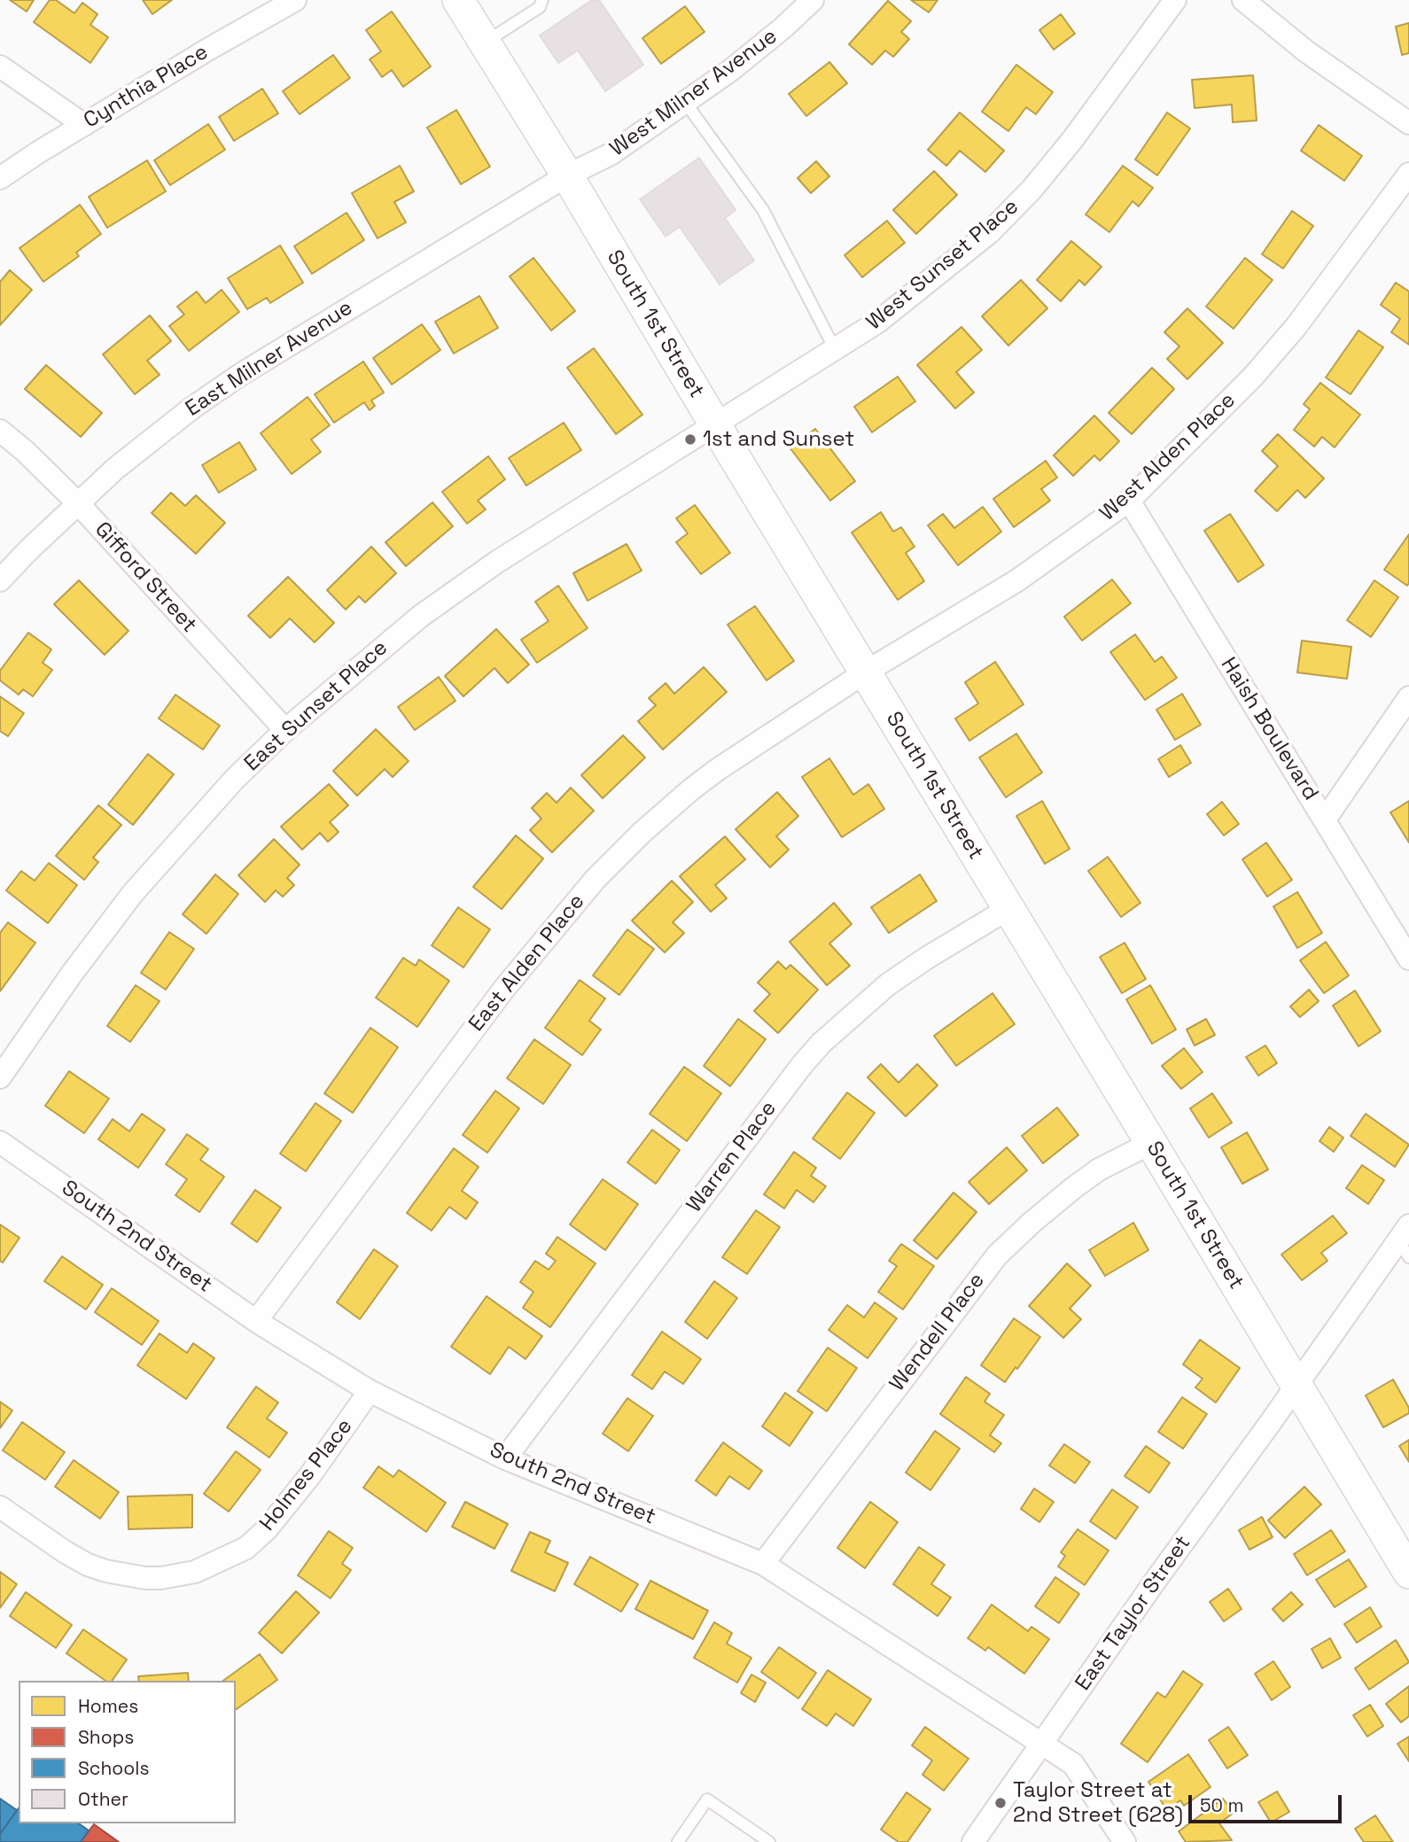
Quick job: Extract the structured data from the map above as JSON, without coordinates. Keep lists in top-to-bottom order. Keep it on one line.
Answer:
{"streets":{"street":["Cynthia Place","West Milner Avenue","West Sunset Place","South 1st Street","East Milner Avenue","West Alden Place","Gifford Street","East Sunset Place","Haish Boulevard","East Alden Place","Warren Place","South 2nd Street","Wendell Place","Holmes Place","East Taylor Street"]},"crossings":[["West Milner Avenue","South 1st Street"],["West Milner Avenue","East Milner Avenue"],["West Sunset Place","South 1st Street"],["West Sunset Place","East Sunset Place"],["South 1st Street","East Milner Avenue"],["South 1st Street","West Alden Place"],["South 1st Street","East Sunset Place"],["South 1st Street","East Alden Place"],["South 1st Street","Warren Place"],["South 1st Street","Wendell Place"],["South 1st Street","East Taylor Street"],["East Milner Avenue","Gifford Street"],["West Alden Place","Haish Boulevard"],["West Alden Place","East Alden Place"],["Gifford Street","East Sunset Place"],["East Alden Place","South 2nd Street"],["Warren Place","South 2nd Street"],["South 2nd Street","Wendell Place"],["South 2nd Street","Holmes Place"],["South 2nd Street","East Taylor Street"]],"places":["1st and Sunset","Taylor Street at 2nd Street (628)"],"legend":["Homes","Shops","Schools","Other"],"scale_bar":"50 m"}
